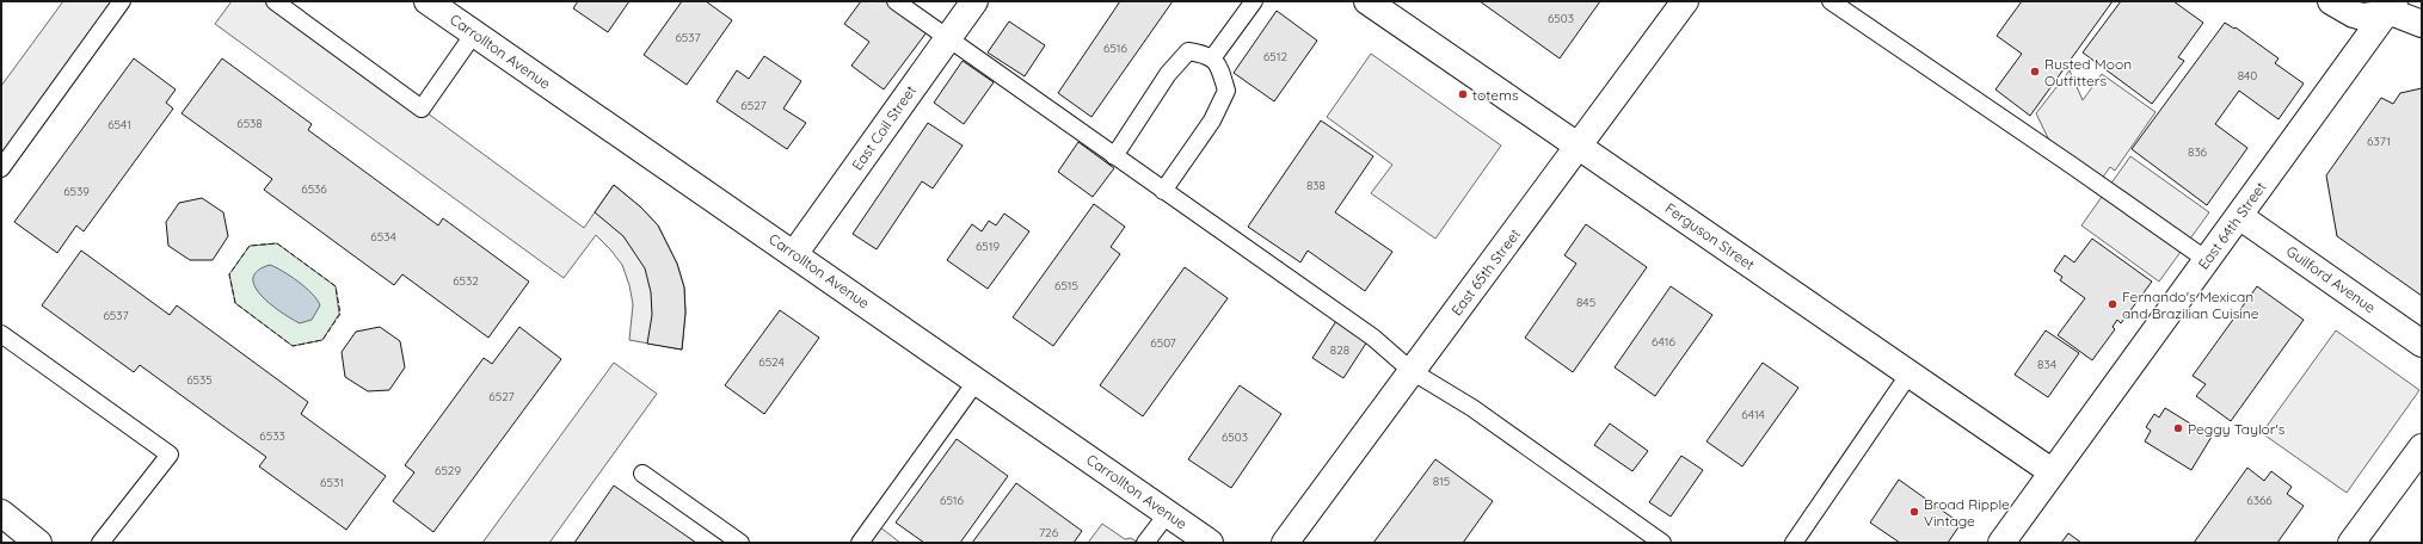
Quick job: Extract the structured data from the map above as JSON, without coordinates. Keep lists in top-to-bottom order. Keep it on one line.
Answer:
{"streets":{"street":["Carrollton Avenue","East Coil Street","East 64th Street","Ferguson Street","East 65th Street","Guilford Avenue"]},"crossings":[["Carrollton Avenue","East Coil Street"],["East 64th Street","Ferguson Street"],["East 64th Street","Guilford Avenue"],["Ferguson Street","East 65th Street"]],"places":["Rusted Moon Outfitters","totems","Fernando's Mexican and Brazilian Cuisine","Peggy Taylor's","Broad Ripple Vintage"],"house_numbers":["6503","6537","6516","6512","840","6527","6538","6541","6371","836","838","6536","6539","6534","6519","6532","6515","845","6537","6416","6507","828","6524","834","6535","6527","6414","6533","6503","6529","815","6531","6516","6366","726"]}
